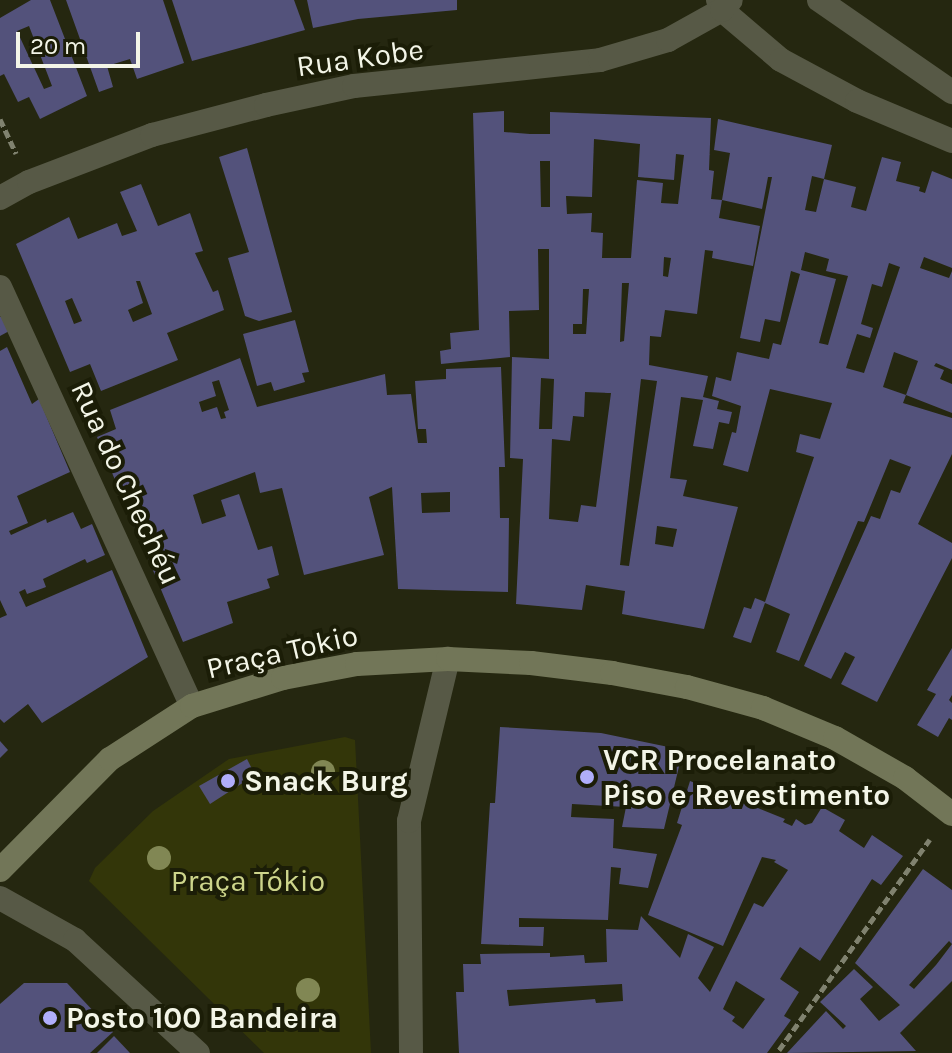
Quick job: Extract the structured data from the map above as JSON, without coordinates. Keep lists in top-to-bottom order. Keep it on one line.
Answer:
{"streets":{"main road":["Praça Tokio"],"street":["Rua Kobe","Rua do Chechéu"]},"crossings":[["Rua do Chechéu","Praça Tokio"]],"parks":["Praça Tókio"],"places":["VCR Procelanato Piso e Revestimento","Snack Burg","Posto 100 Bandeira"],"scale_bar":"20 m"}
